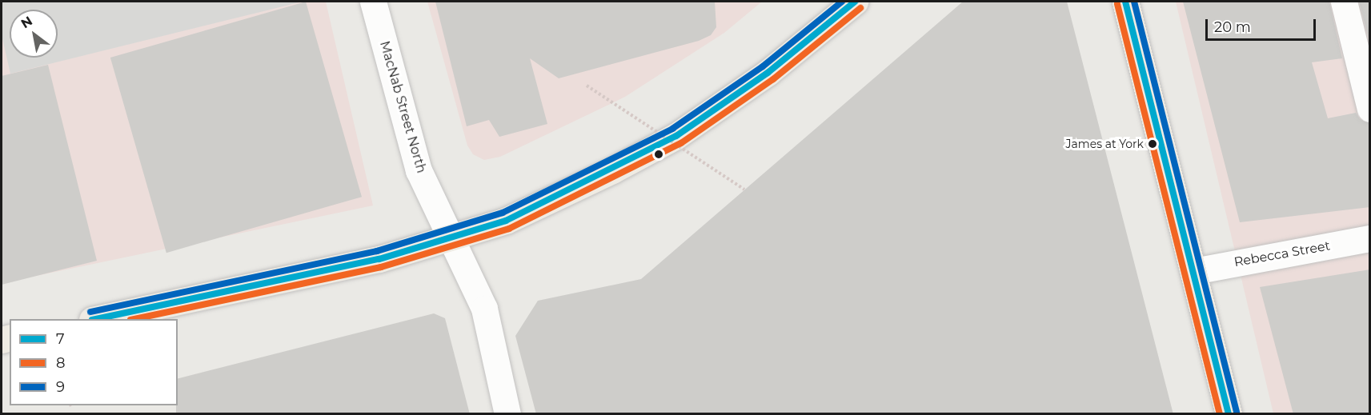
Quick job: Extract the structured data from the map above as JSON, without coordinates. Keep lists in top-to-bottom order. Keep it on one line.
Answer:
{"streets":{"street":["MacNab Street North","Rebecca Street"]},"places":["James at York"],"lines":["transit line 7","transit line 9","transit line 8"],"legend":["7","8","9"],"scale_bar":"20 m","north":"top left"}
